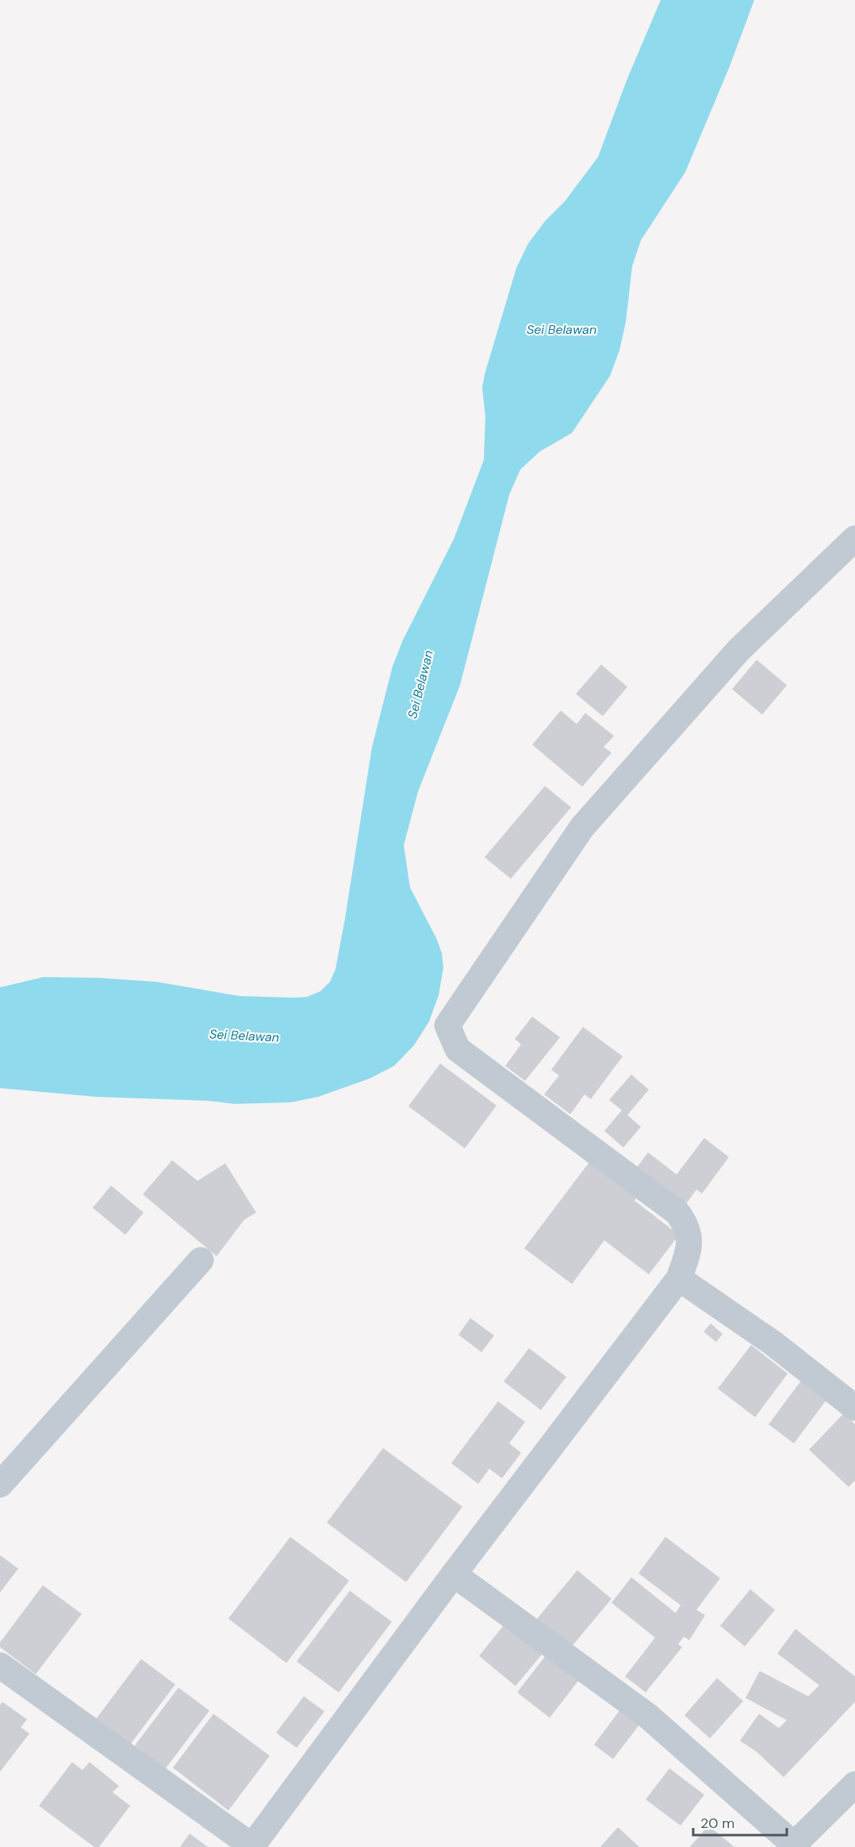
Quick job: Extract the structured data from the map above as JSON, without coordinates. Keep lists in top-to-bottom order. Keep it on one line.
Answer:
{"water":["Sei Belawan"],"scale_bar":"20 m"}
